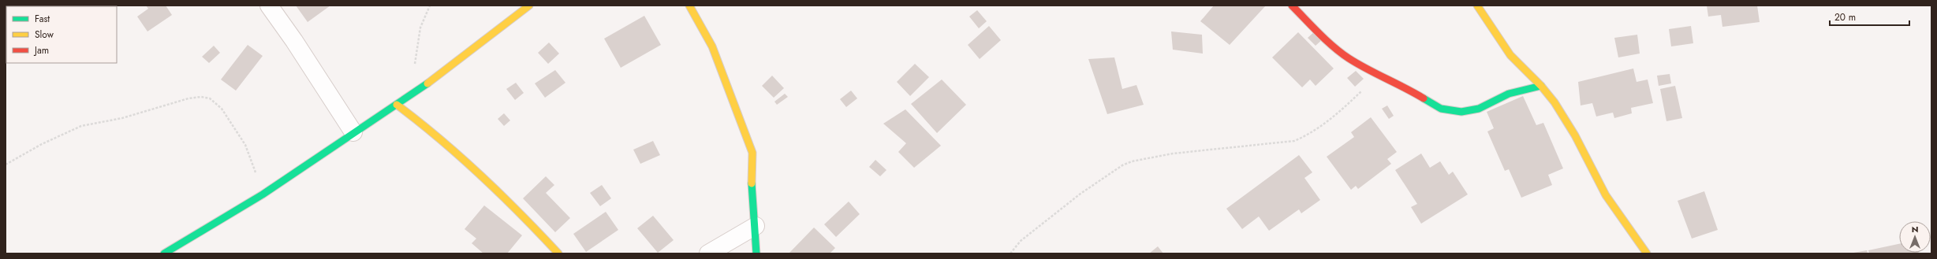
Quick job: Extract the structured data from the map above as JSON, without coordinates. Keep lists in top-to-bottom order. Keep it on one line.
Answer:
{"legend":["Fast","Slow","Jam"],"scale_bar":"20 m","north":"top"}
